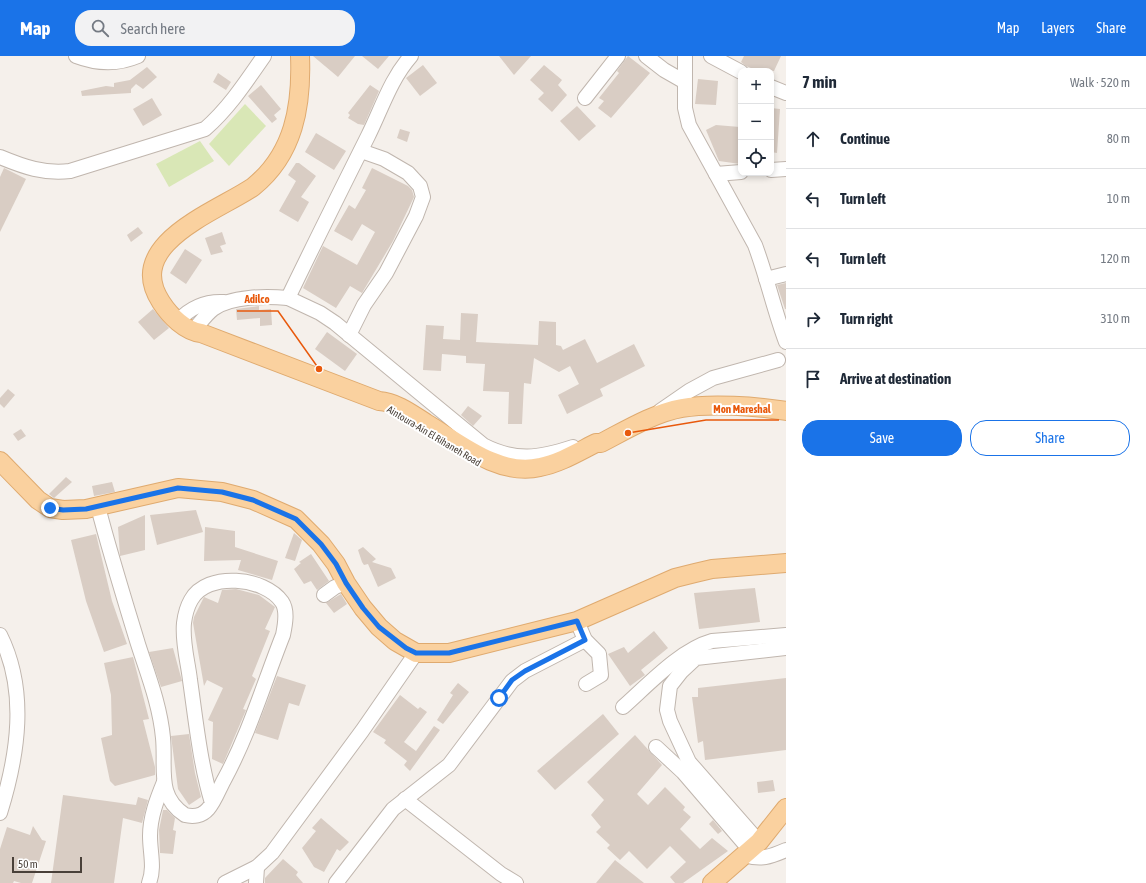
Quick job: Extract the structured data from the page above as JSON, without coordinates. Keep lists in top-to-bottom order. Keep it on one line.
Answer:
{"streets":{"main road":["Aintoura-Ain El Rihaneh Road"]},"places":["Adilco","Mon Mareshal"],"scale_bar":"50 m","page":{"header":"Map","search":"Search here","nav":["Map","Layers","Share"],"heading":["7 min","Walk · 520 m"],"map_buttons":["+","−"],"list":[["Continue","80 m"],["Turn left","10 m"],["Turn left","120 m"],["Turn right","310 m"],"Arrive at destination"],"buttons":["Save","Share"],"scale":"50 m"}}
